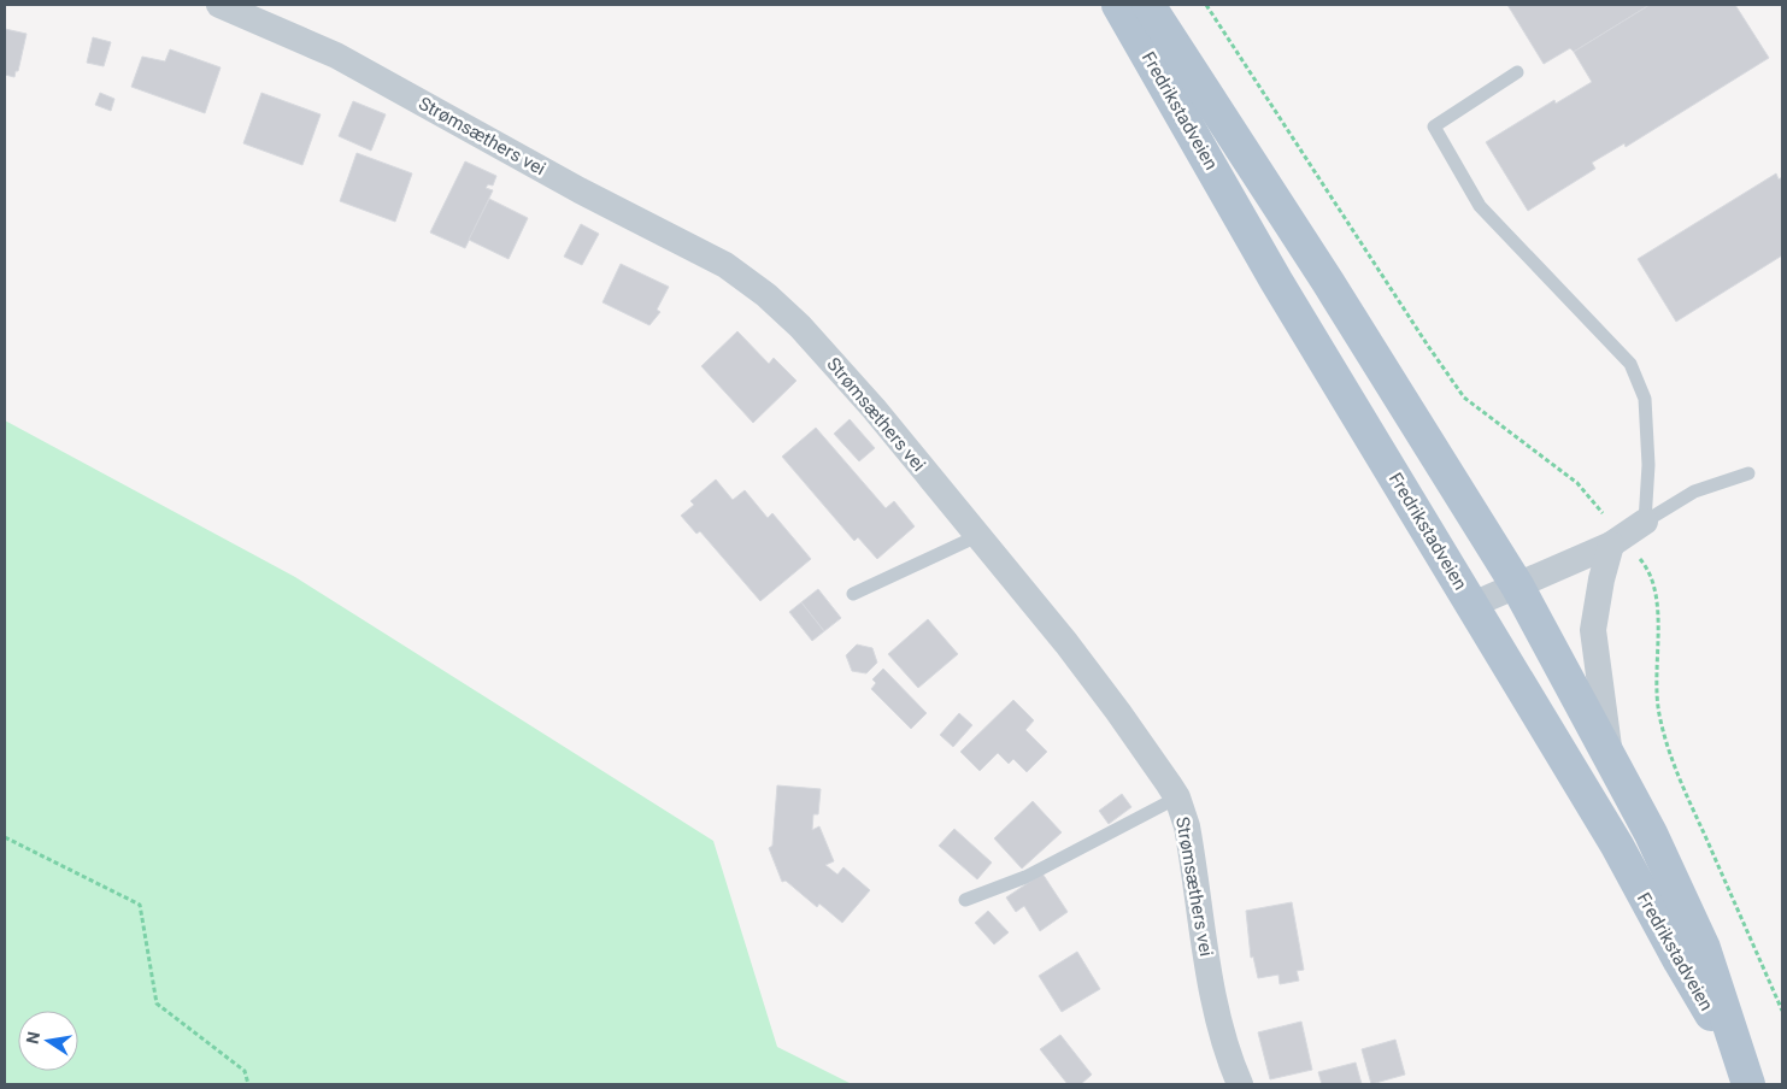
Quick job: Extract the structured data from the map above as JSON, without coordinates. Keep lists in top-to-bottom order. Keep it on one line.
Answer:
{"streets":{"main road":["Fredrikstadveien"],"street":["Strømsæthers vei"]},"north":"left"}
